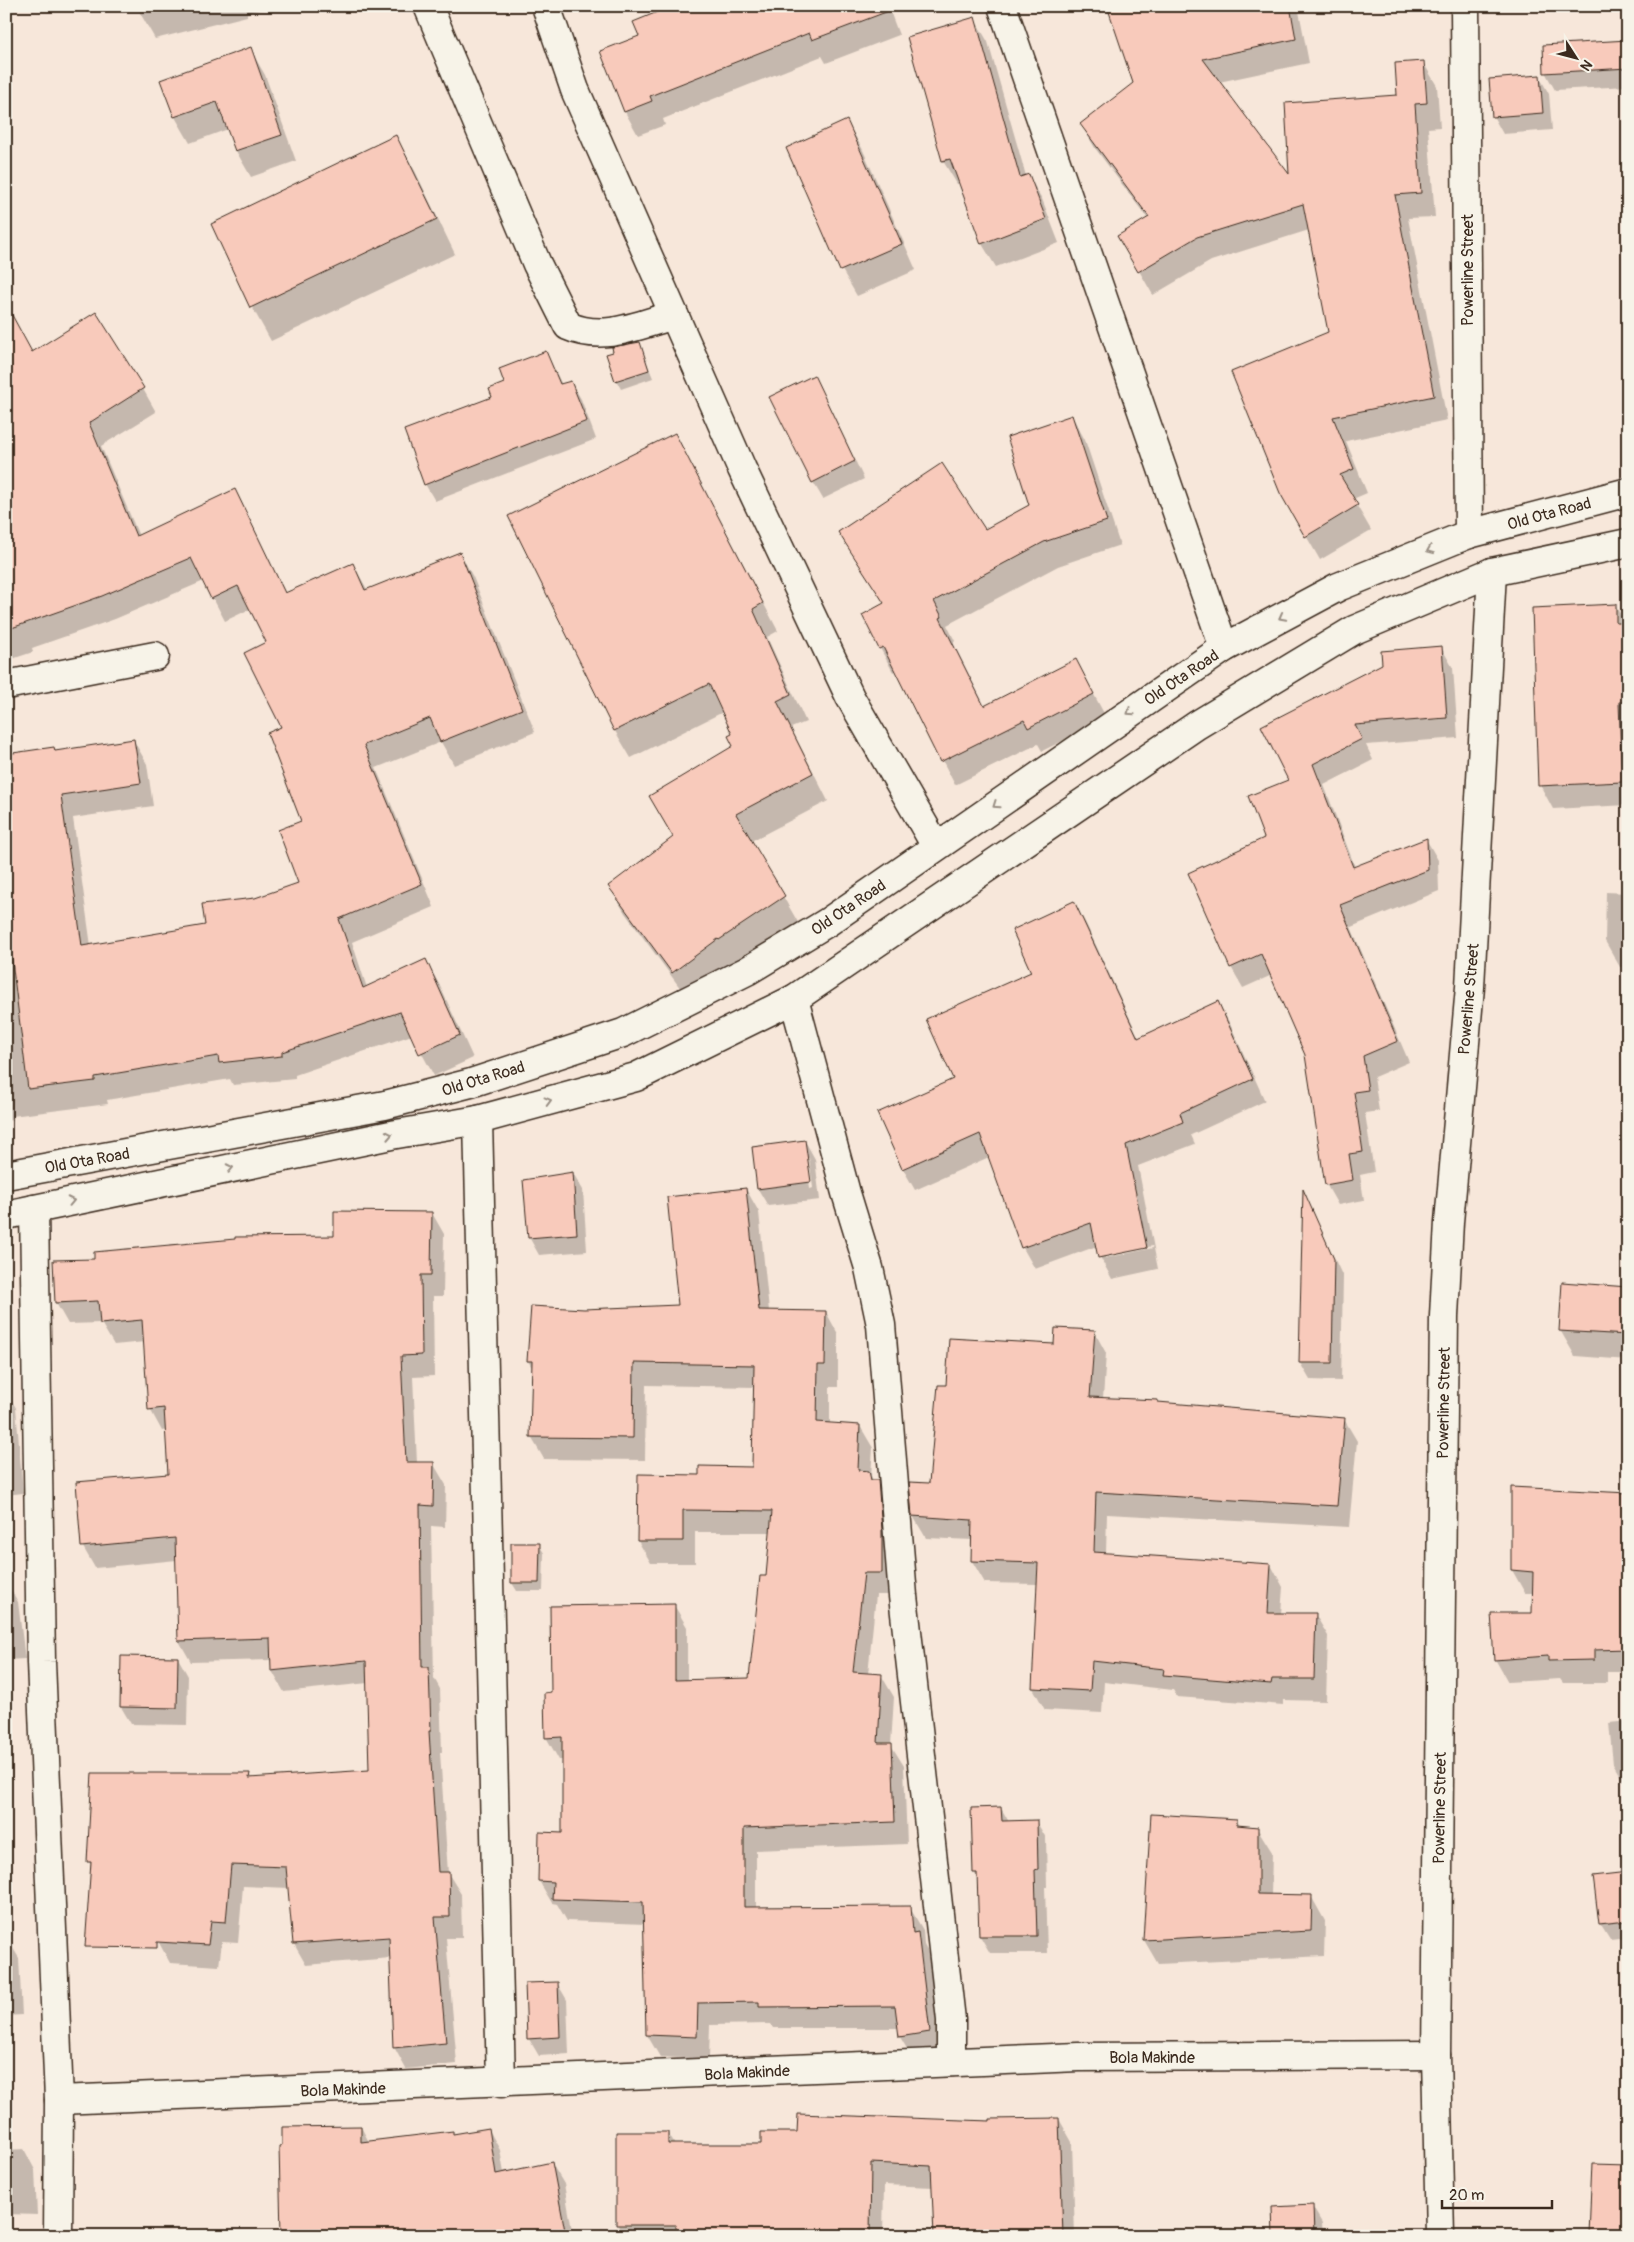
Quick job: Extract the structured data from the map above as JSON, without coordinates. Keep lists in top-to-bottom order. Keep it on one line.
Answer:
{"streets":{"street":["Powerline Street","Old Ota Road","Bola Makinde"]},"crossings":[["Powerline Street","Old Ota Road"],["Powerline Street","Bola Makinde"]],"scale_bar":"20 m","north":"bottom right"}
